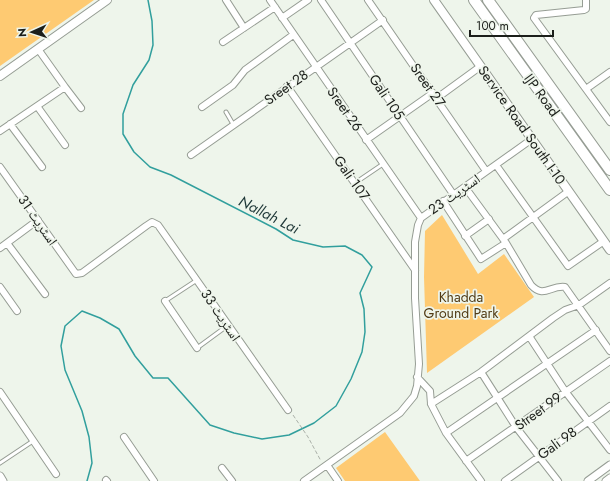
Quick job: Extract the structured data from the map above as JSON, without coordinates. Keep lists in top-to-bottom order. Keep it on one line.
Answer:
{"streets":{"highway":["IJP Road"],"main road":["Service Road South I-10"],"street":["Sreet 27","Sreet 28","Gali 105","Sreet 26","Gali 107","اسٹریٹ 23","اسٹریٹ 31","اسٹریٹ 33","Street 99","Gali 98"]},"crossings":[["Sreet 27","Sreet 28"],["Sreet 27","اسٹریٹ 23"],["Sreet 28","Gali 105"],["Sreet 28","Sreet 26"],["Sreet 28","Gali 107"],["Gali 105","اسٹریٹ 23"],["Sreet 26","اسٹریٹ 23"],["Service Road South I-10","اسٹریٹ 23"],["Gali 107","اسٹریٹ 23"],["اسٹریٹ 31","اسٹریٹ 33"]],"water":["Nallah Lai"],"parks":["Khadda Ground Park"],"scale_bar":"100 m","north":"left"}
